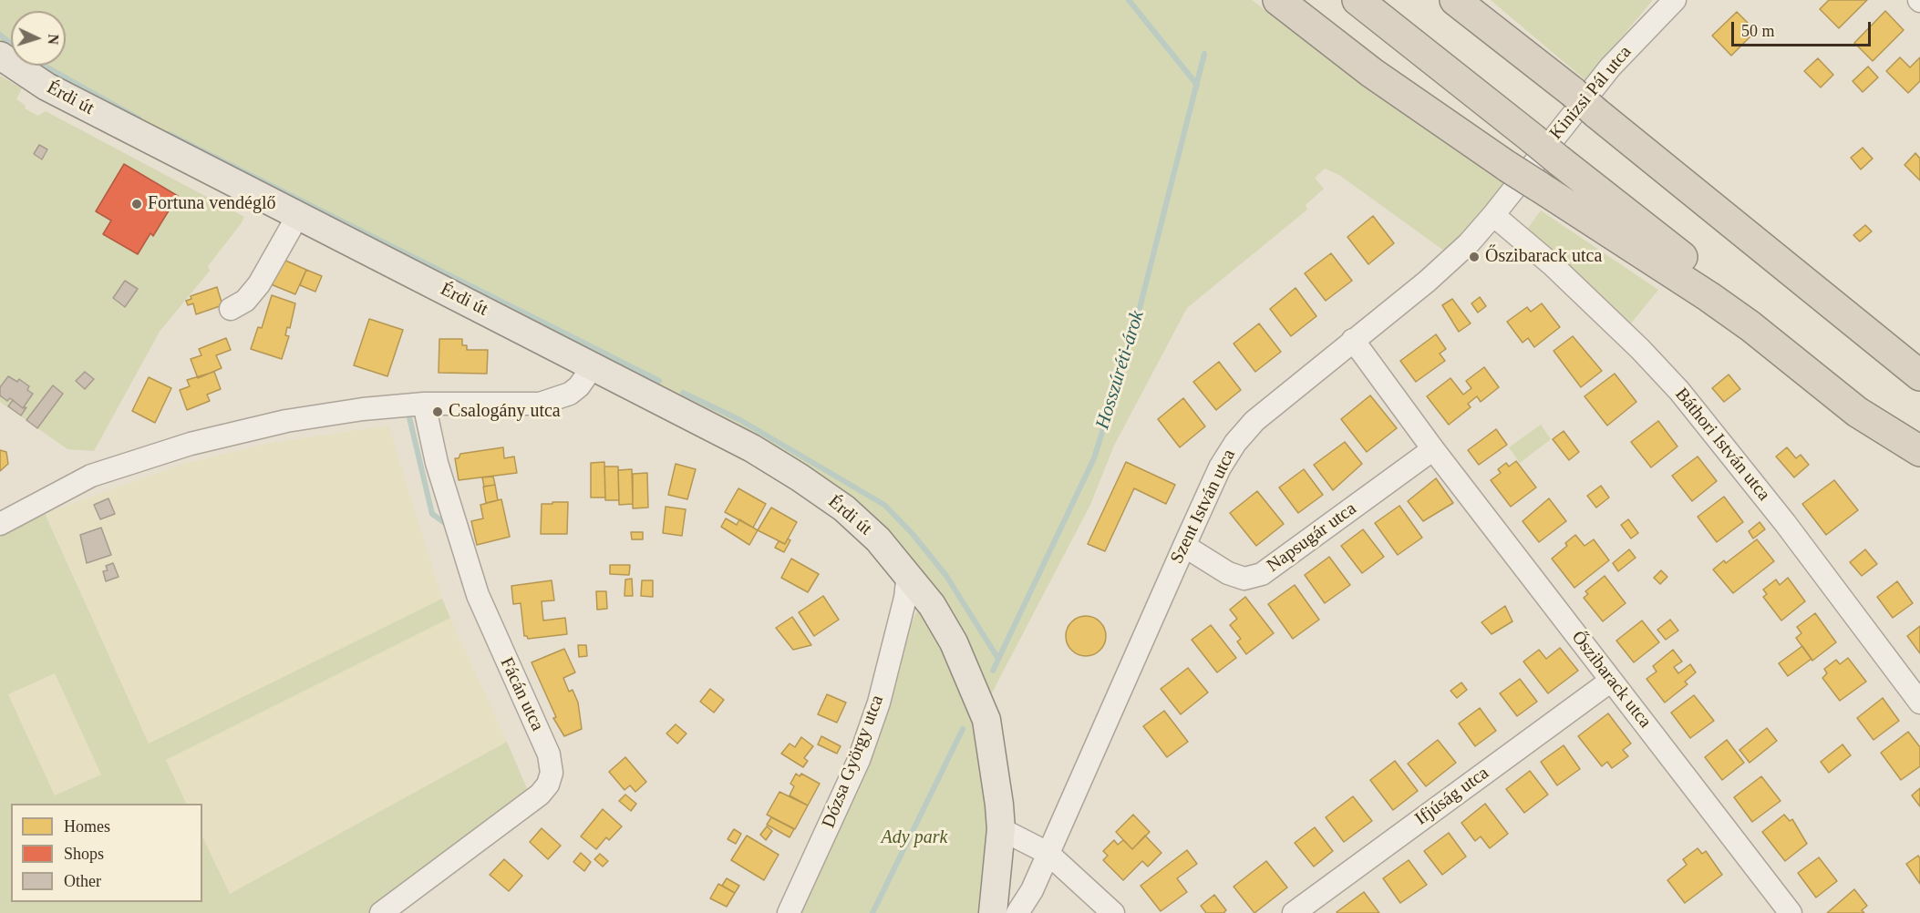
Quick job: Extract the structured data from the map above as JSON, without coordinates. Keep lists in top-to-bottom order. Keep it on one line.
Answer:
{"streets":{"main road":["Érdi út"],"street":["Kinizsi Pál utca","Báthori István utca","Szent István utca","Napsugár utca","Őszibarack utca","Fácán utca","Dózsa György utca","Ifjúság utca"]},"crossings":[["Kinizsi Pál utca","Szent István utca"],["Érdi út","Dózsa György utca"],["Báthori István utca","Szent István utca"],["Szent István utca","Napsugár utca"],["Szent István utca","Őszibarack utca"],["Napsugár utca","Őszibarack utca"],["Őszibarack utca","Ifjúság utca"]],"water":["Hosszúréti-árok"],"parks":["Ady park"],"places":["Fortuna vendéglő","Őszibarack utca","Csalogány utca"],"legend":["Homes","Shops","Other"],"scale_bar":"50 m","north":"right"}
